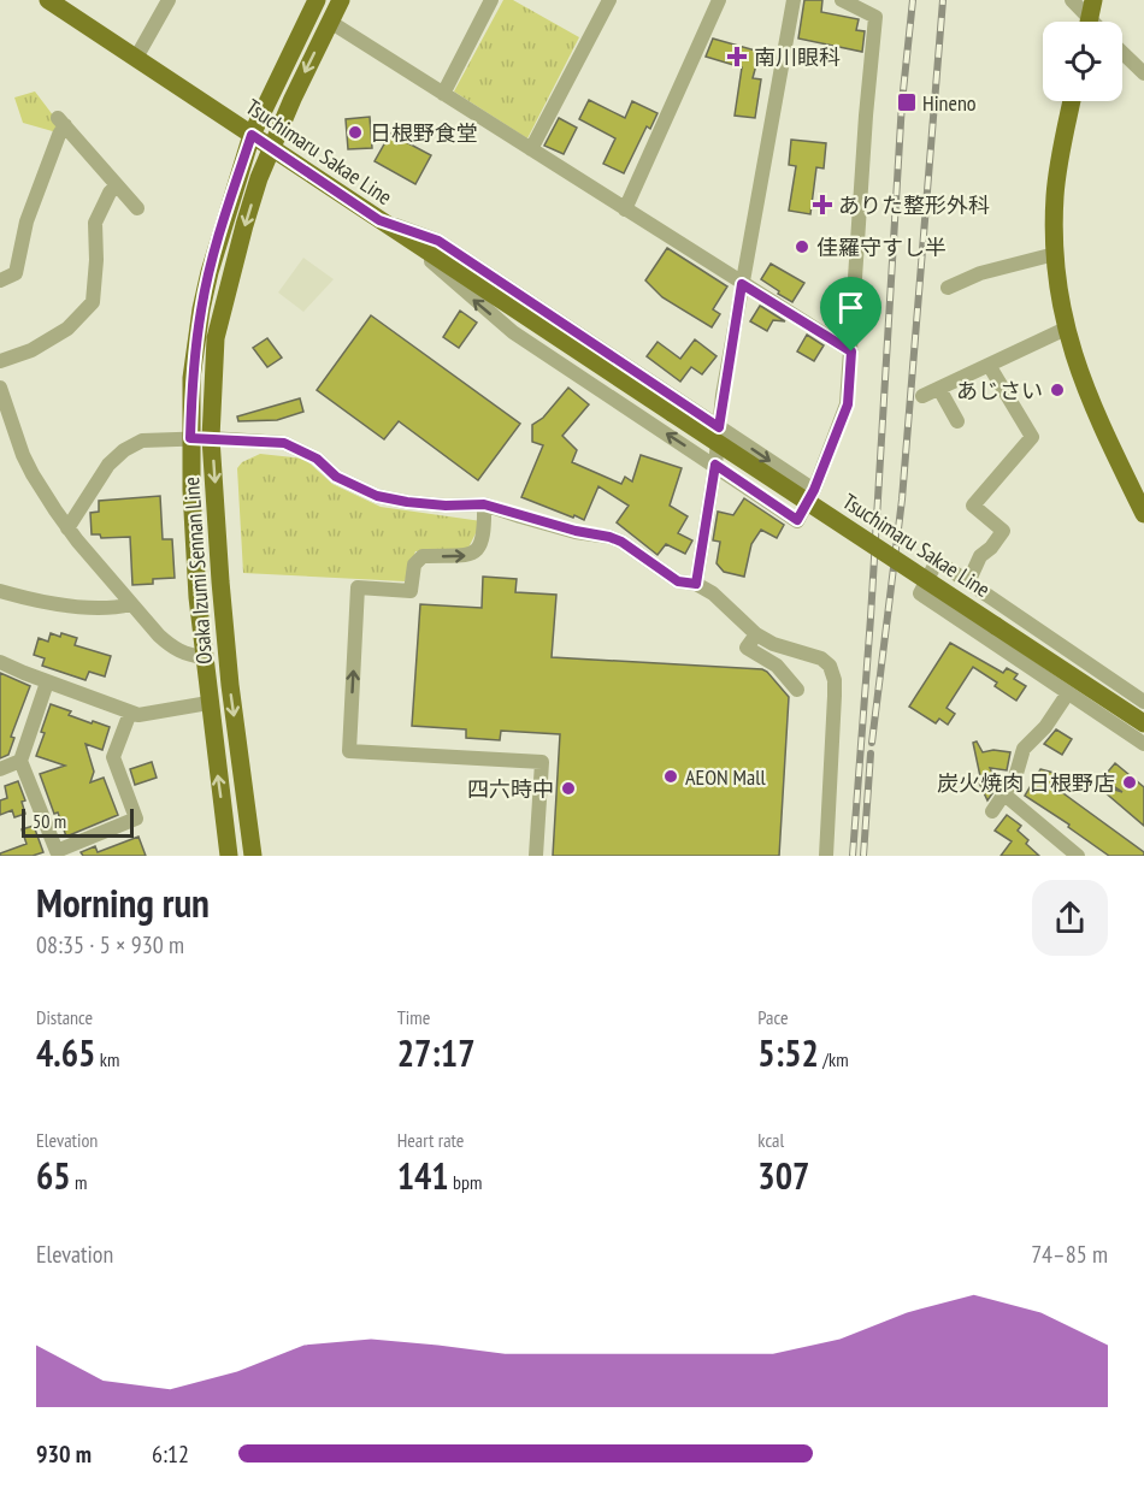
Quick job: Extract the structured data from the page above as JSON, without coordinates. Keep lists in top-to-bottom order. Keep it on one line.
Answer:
{"streets":{"main road":["Tsuchimaru Sakae Line","Osaka Izumi Sennan Line"]},"crossings":[["Tsuchimaru Sakae Line","Osaka Izumi Sennan Line"]],"places":{"health":["南川眼科","ありた整形外科"],"transit":["Hineno"],"other":["日根野食堂","佳羅守すし半","あじさい","AEON Mall","炭火焼肉 日根野店","四六時中"]},"scale_bar":"50 m","page":{"scale":"50 m","heading":["Morning run","08:35 · 5 × 930 m"],"stats":[["Distance","4.65 km"],["Time","27:17"],["Pace","5:52 /km"],["Elevation","65 m"],["Heart rate","141 bpm"],["kcal","307"]],"chart":["Elevation","74–85 m"],"list":[{"name":"930 m","note":"6:12"}]}}
